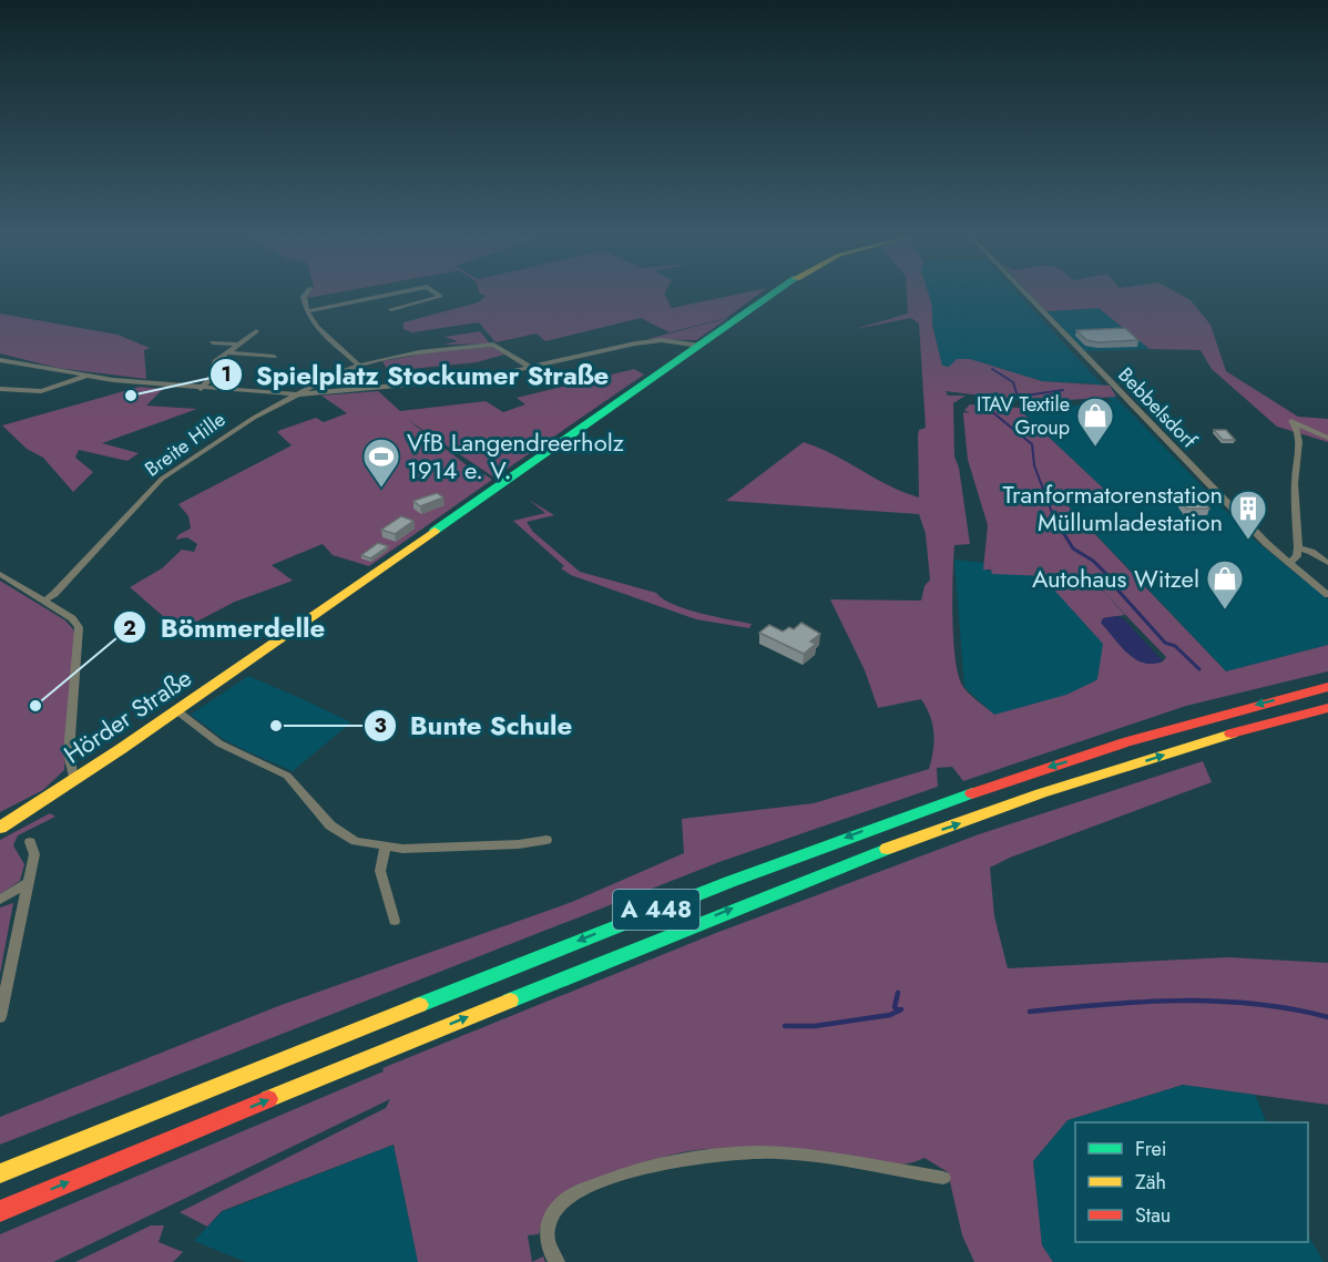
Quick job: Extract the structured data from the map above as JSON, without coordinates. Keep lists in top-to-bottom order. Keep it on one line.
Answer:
{"streets":{"main road":["Hörder Straße","A 448"],"street":["Bebbelsdorf","Breite Hille"]},"places":{"other":["Spielplatz Stockumer Straße","Bömmerdelle","Bunte Schule"],"shop":["ITAV Textile Group","Autohaus Witzel"],"sports":["VfB Langendreerholz 1914 e. V."],"building":["Tranformatorenstation Müllumladestation"]},"legend":["Frei","Zäh","Stau"]}
